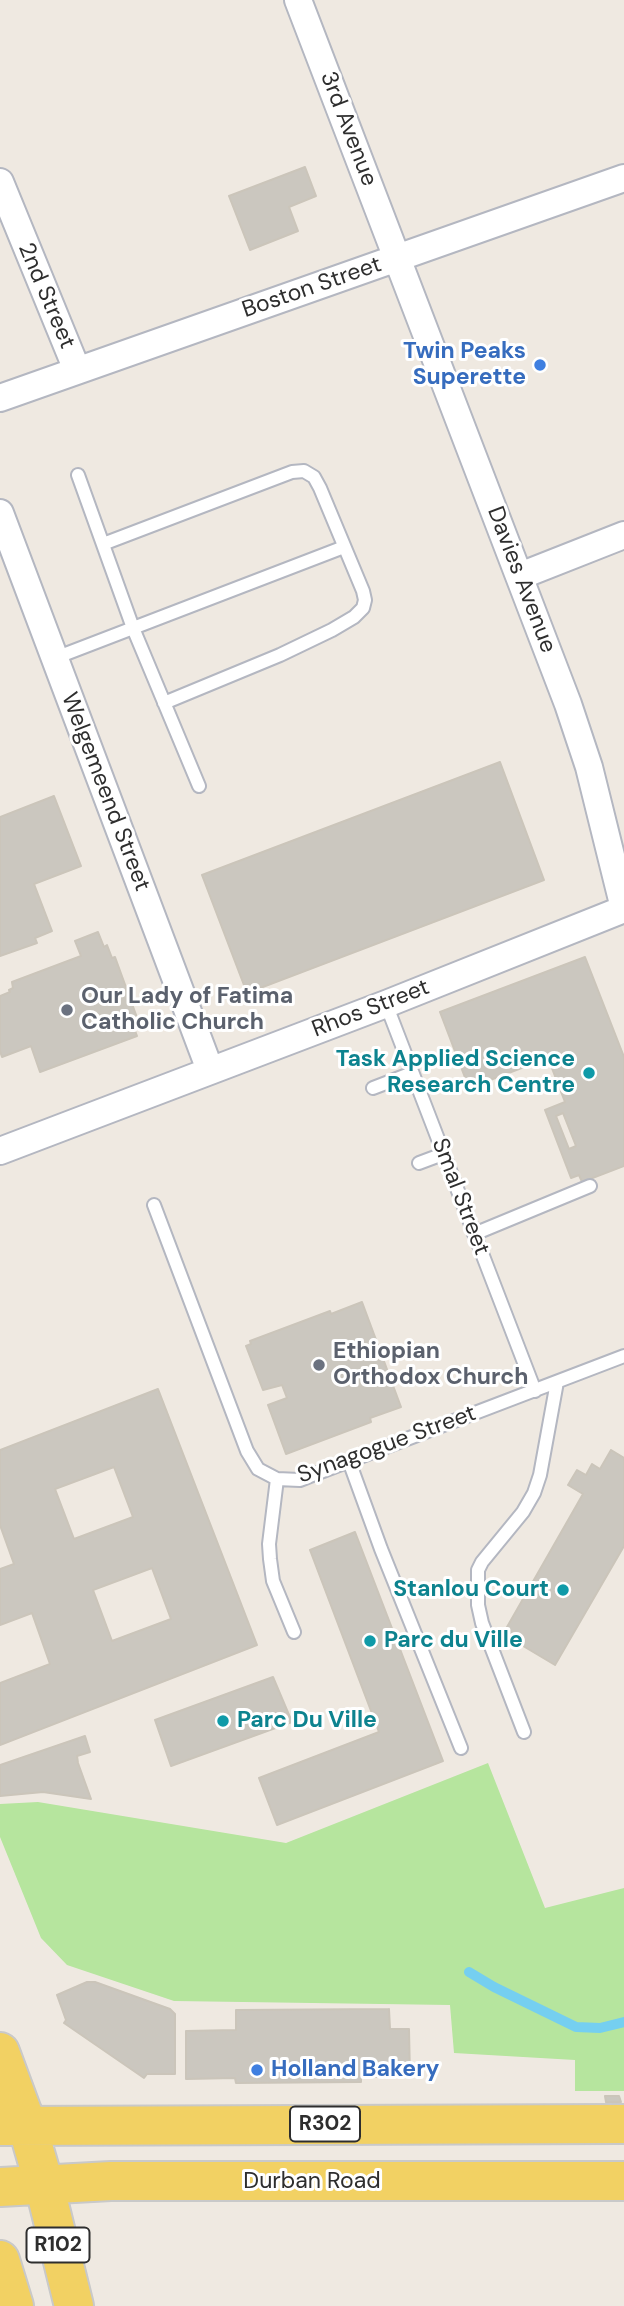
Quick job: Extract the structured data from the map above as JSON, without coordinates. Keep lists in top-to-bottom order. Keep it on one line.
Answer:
{"streets":{"main road":["R302","Durban Road","R102"],"street":["3rd Avenue","Boston Street","2nd Street","Davies Avenue","Welgemeend Street","Rhos Street"],"lane":["Smal Street","Synagogue Street"]},"crossings":[["3rd Avenue","Boston Street"],["3rd Avenue","Davies Avenue"],["Boston Street","2nd Street"],["Boston Street","Davies Avenue"],["Davies Avenue","Rhos Street"],["Welgemeend Street","Rhos Street"],["Rhos Street","Smal Street"],["Smal Street","Synagogue Street"],["R302","R102"],["Durban Road","R102"]],"places":["Twin Peaks Superette","Our Lady of Fatima Catholic Church","Task Applied Science Research Centre","Ethiopian Orthodox Church","Stanlou Court","Parc du Ville","Parc Du Ville","Holland Bakery"]}
